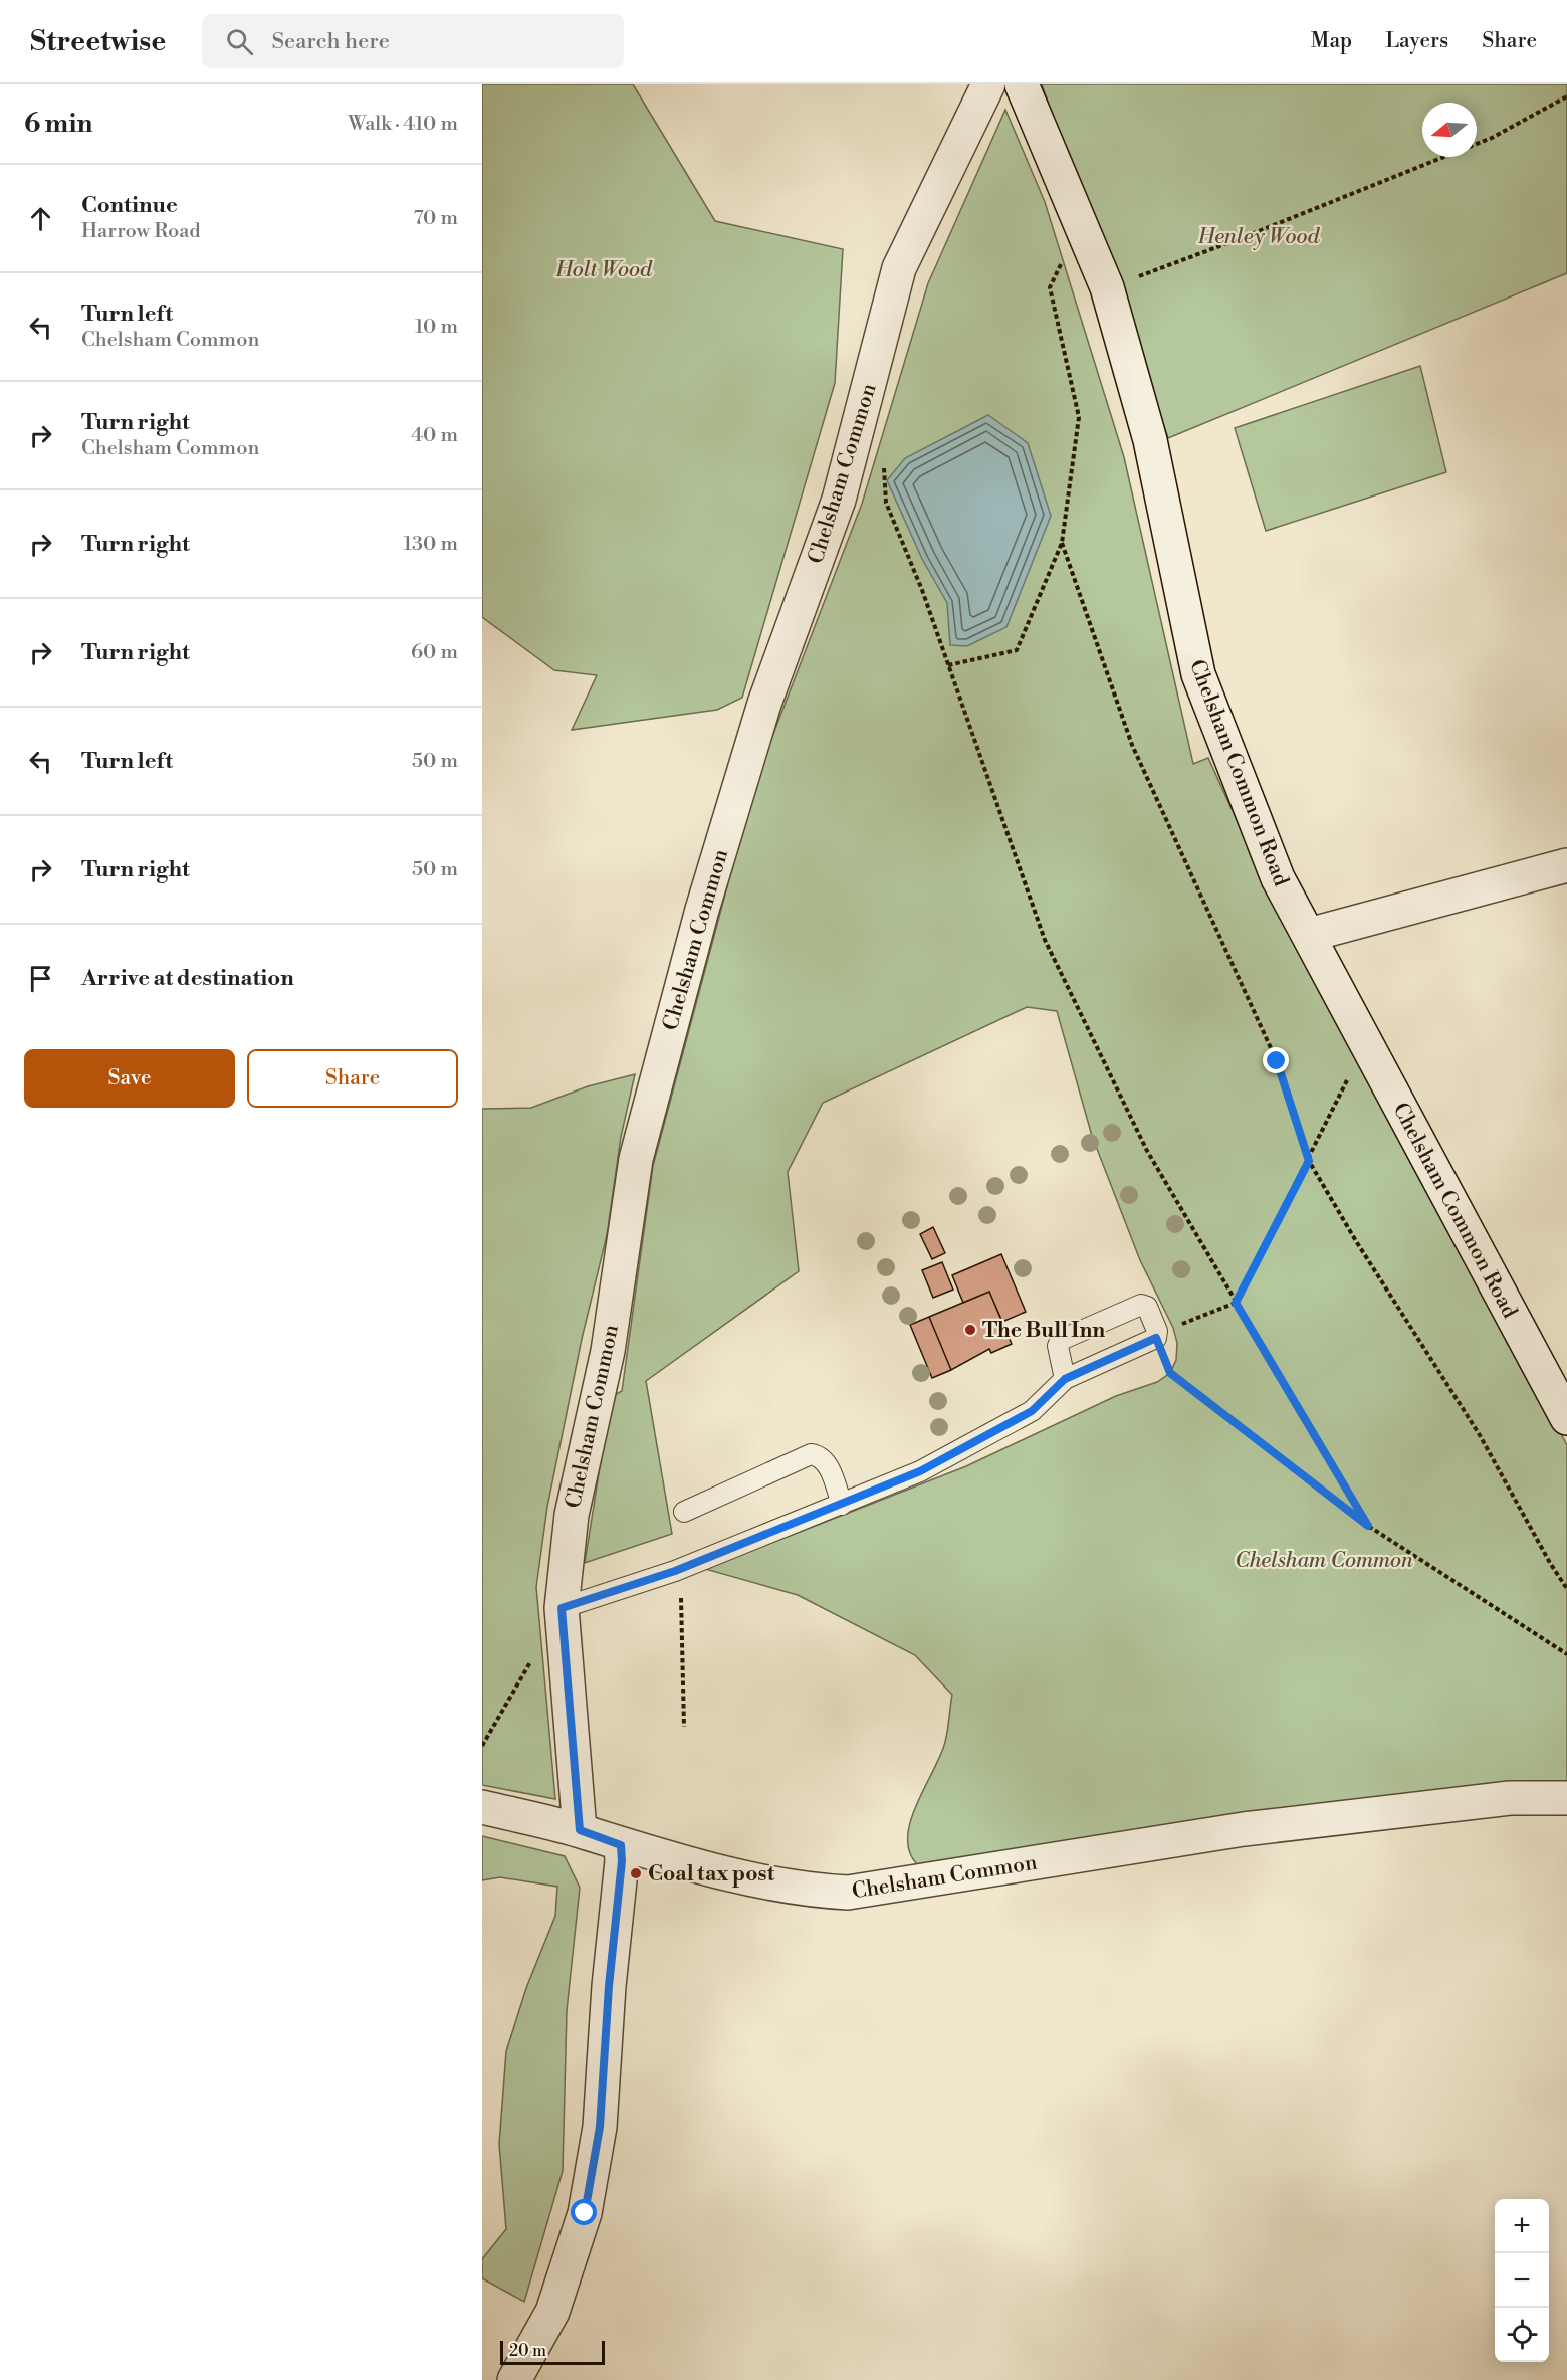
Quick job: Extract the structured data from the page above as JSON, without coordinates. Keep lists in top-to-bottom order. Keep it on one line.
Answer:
{"streets":{"street":["Chelsham Common","Chelsham Common Road"]},"parks":["Henley Wood","Holt Wood","Chelsham Common"],"places":["The Bull Inn","Coal tax post"],"scale_bar":"20 m","north":"left","page":{"header":"Streetwise","search":"Search here","nav":["Map","Layers","Share"],"heading":["6 min","Walk · 410 m"],"list":[["Continue","Harrow Road","70 m"],["Turn left","Chelsham Common","10 m"],["Turn right","Chelsham Common","40 m"],["Turn right","130 m"],["Turn right","60 m"],["Turn left","50 m"],["Turn right","50 m"],"Arrive at destination"],"buttons":["Save","Share"],"map_buttons":["+","−"],"scale":"20 m"}}
